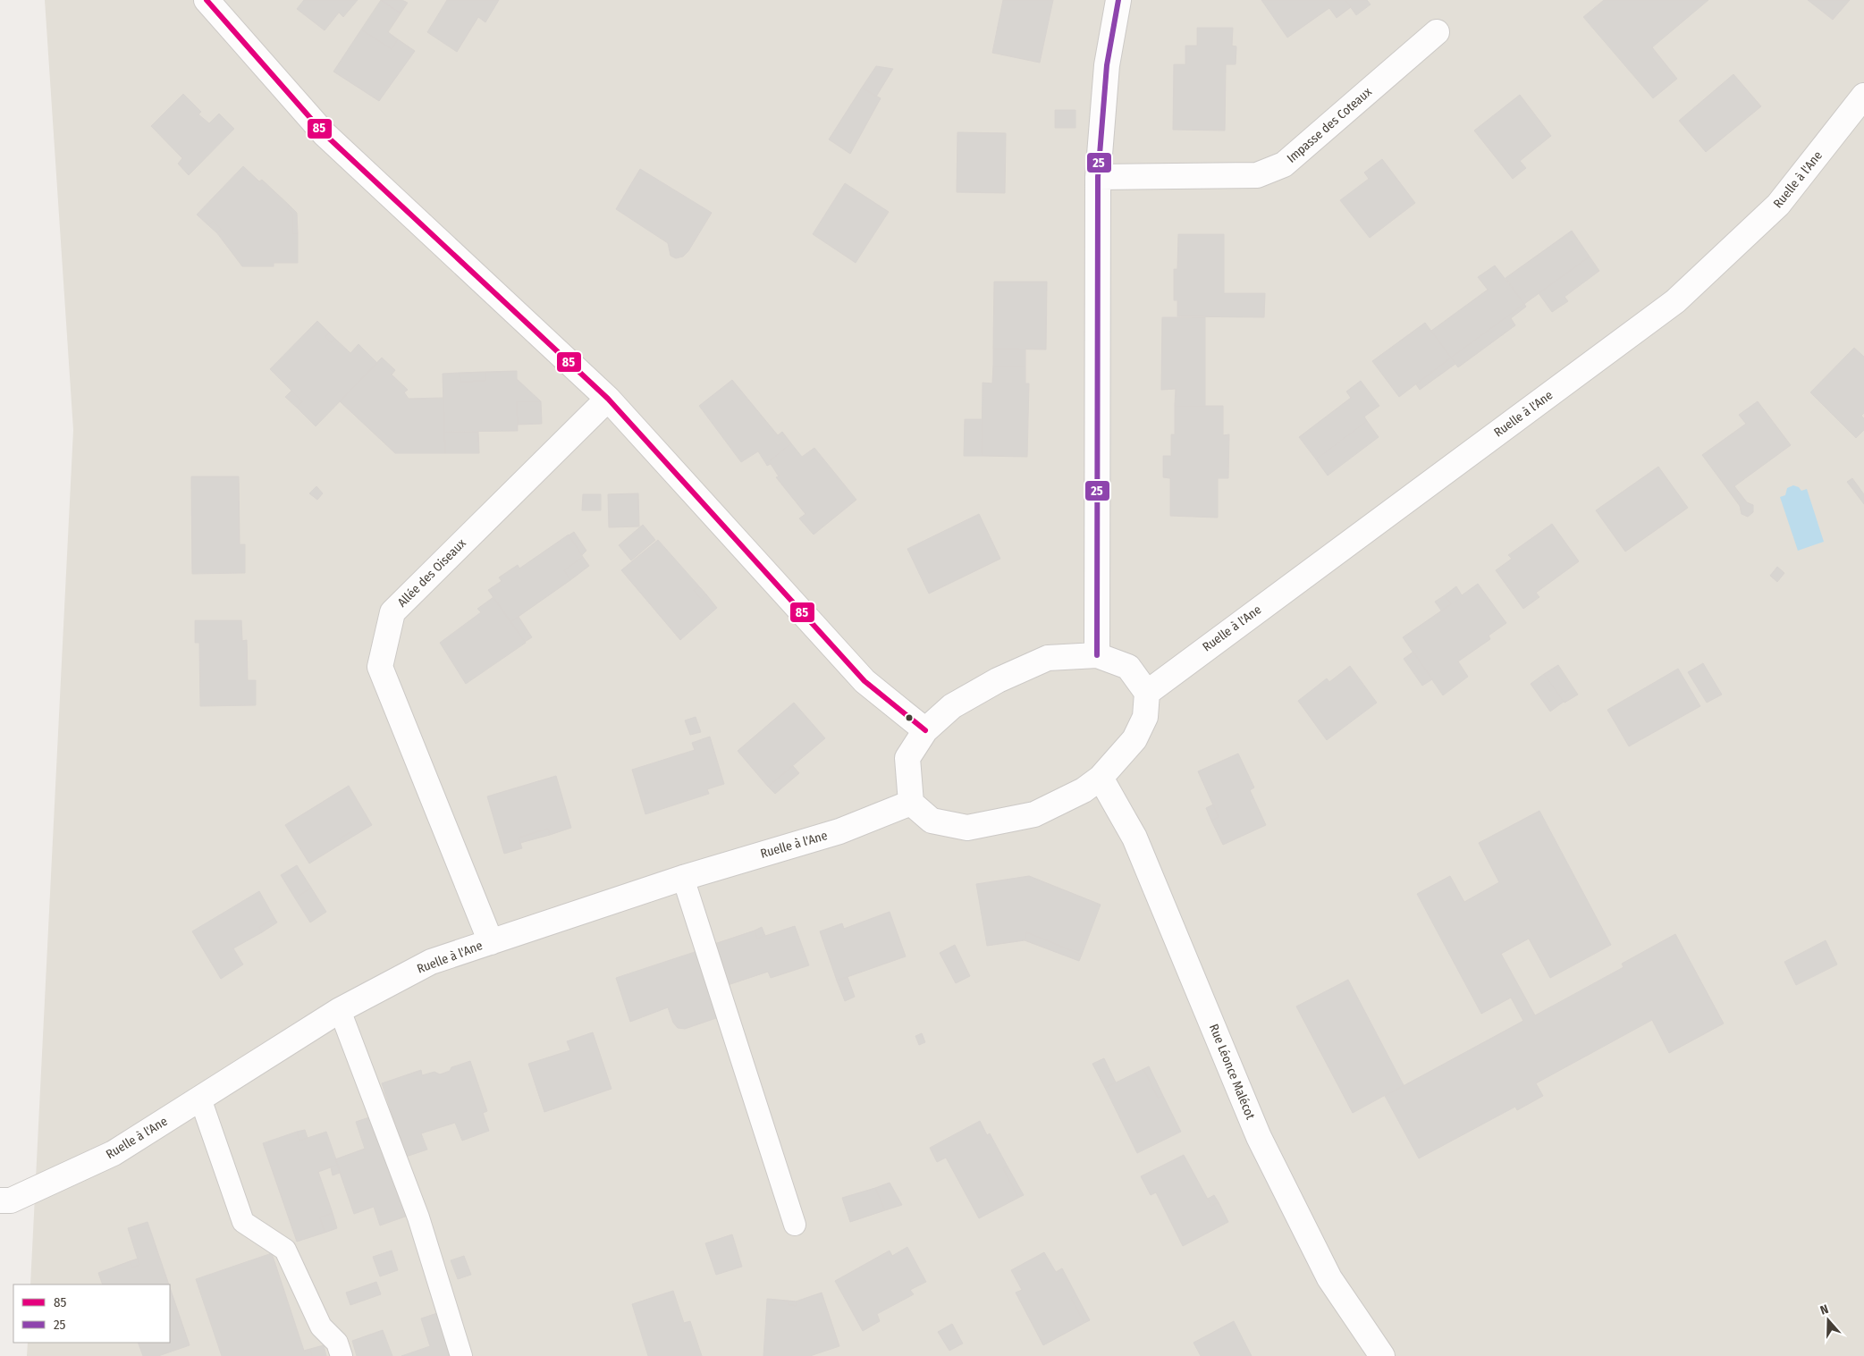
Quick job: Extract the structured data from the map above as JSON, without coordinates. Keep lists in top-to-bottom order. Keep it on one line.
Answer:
{"streets":{"street":["Impasse des Coteaux","Ruelle à l'Ane","Allée des Oiseaux","Rue Léonce Malécot"]},"crossings":[["Ruelle à l'Ane","Allée des Oiseaux"]],"lines":["transit line 85","transit line 25"],"legend":["85","25"],"north":"top"}
